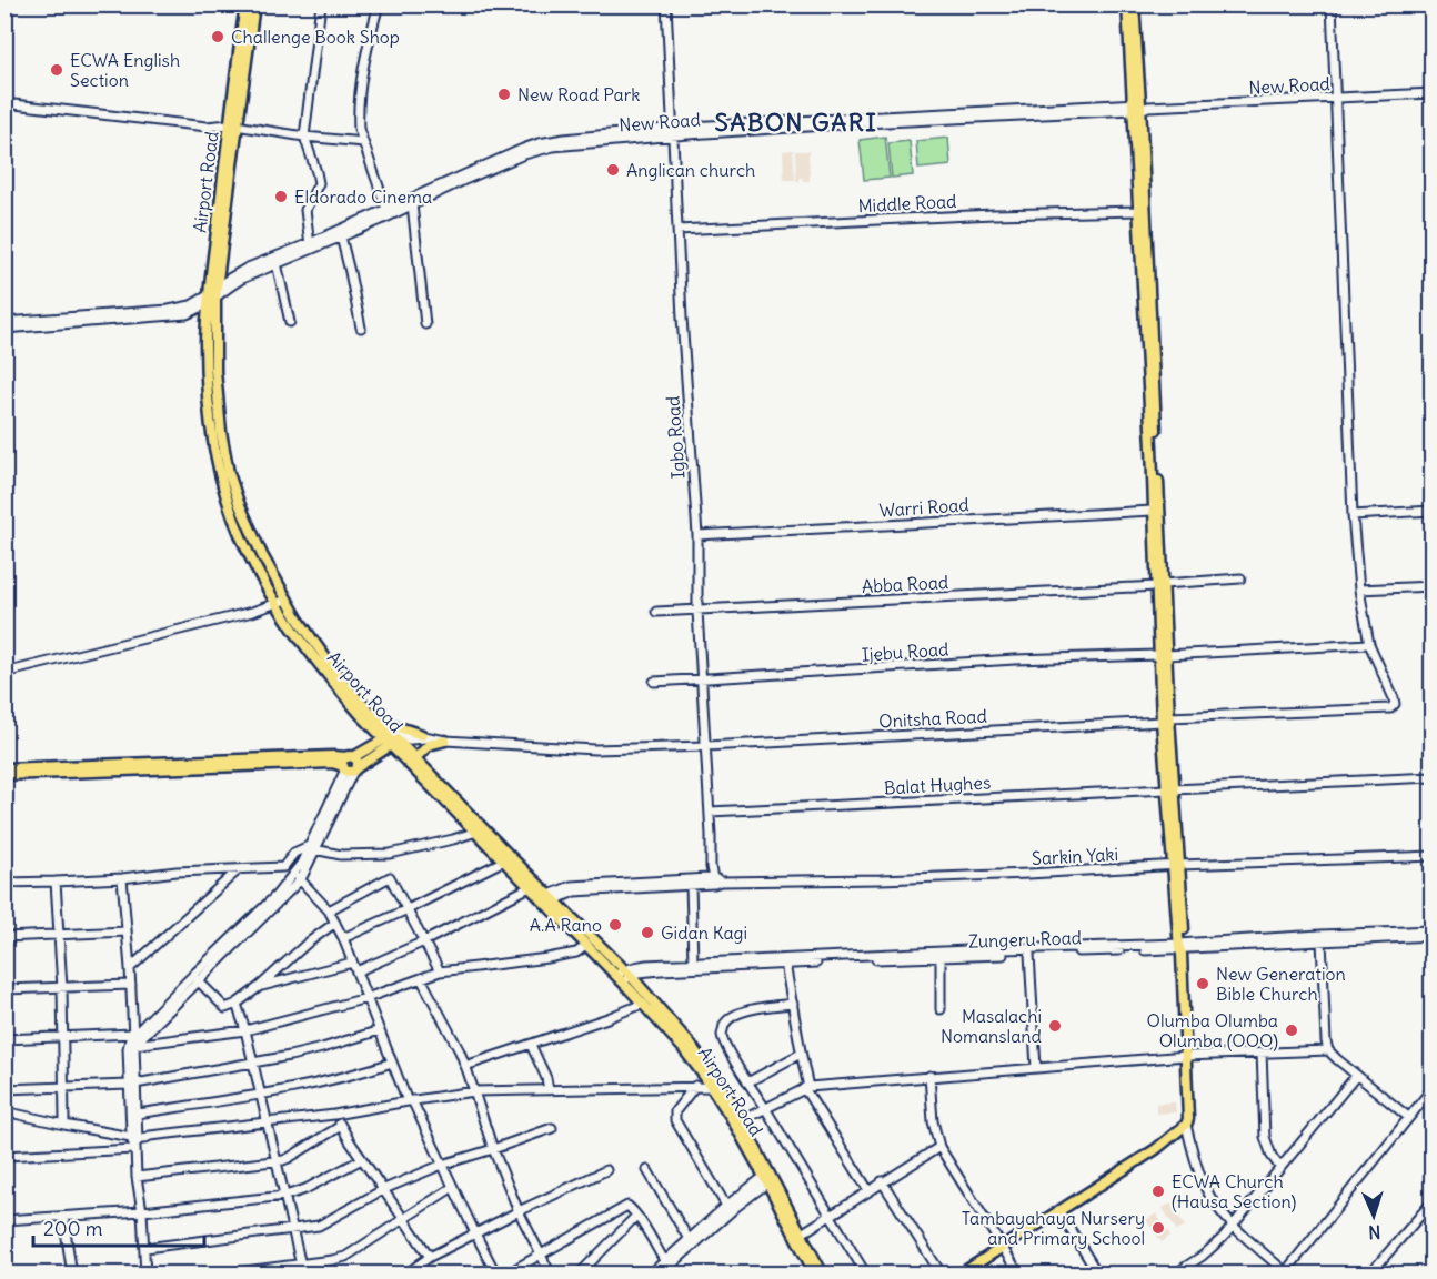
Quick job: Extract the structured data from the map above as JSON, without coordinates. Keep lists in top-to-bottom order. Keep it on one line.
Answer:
{"streets":{"main road":["Airport Road"],"street":["New Road","Middle Road","Igbo Road","Warri Road","Abba Road","Ijebu Road","Onitsha Road","Balat Hughes","Sarkin Yaki","Zungeru Road"]},"crossings":[["New Road","Airport Road"],["New Road","Igbo Road"],["Airport Road","Onitsha Road"],["Airport Road","Sarkin Yaki"],["Airport Road","Zungeru Road"],["Middle Road","Igbo Road"],["Igbo Road","Warri Road"],["Igbo Road","Abba Road"],["Igbo Road","Ijebu Road"],["Igbo Road","Onitsha Road"],["Igbo Road","Balat Hughes"],["Igbo Road","Sarkin Yaki"],["Ijebu Road","Onitsha Road"]],"districts":["SABON GARI"],"places":["Challenge Book Shop","ECWA English Section","New Road Park","Anglican church","Eldorado Cinema","A.A Rano","Gidan Kagi","New Generation Bible Church","Masalachi Nomansland","Olumba Olumba Olumba (OOO)","ECWA Church (Hausa Section)","Tambayahaya Nursery and Primary School"],"scale_bar":"200 m","north":"bottom"}
